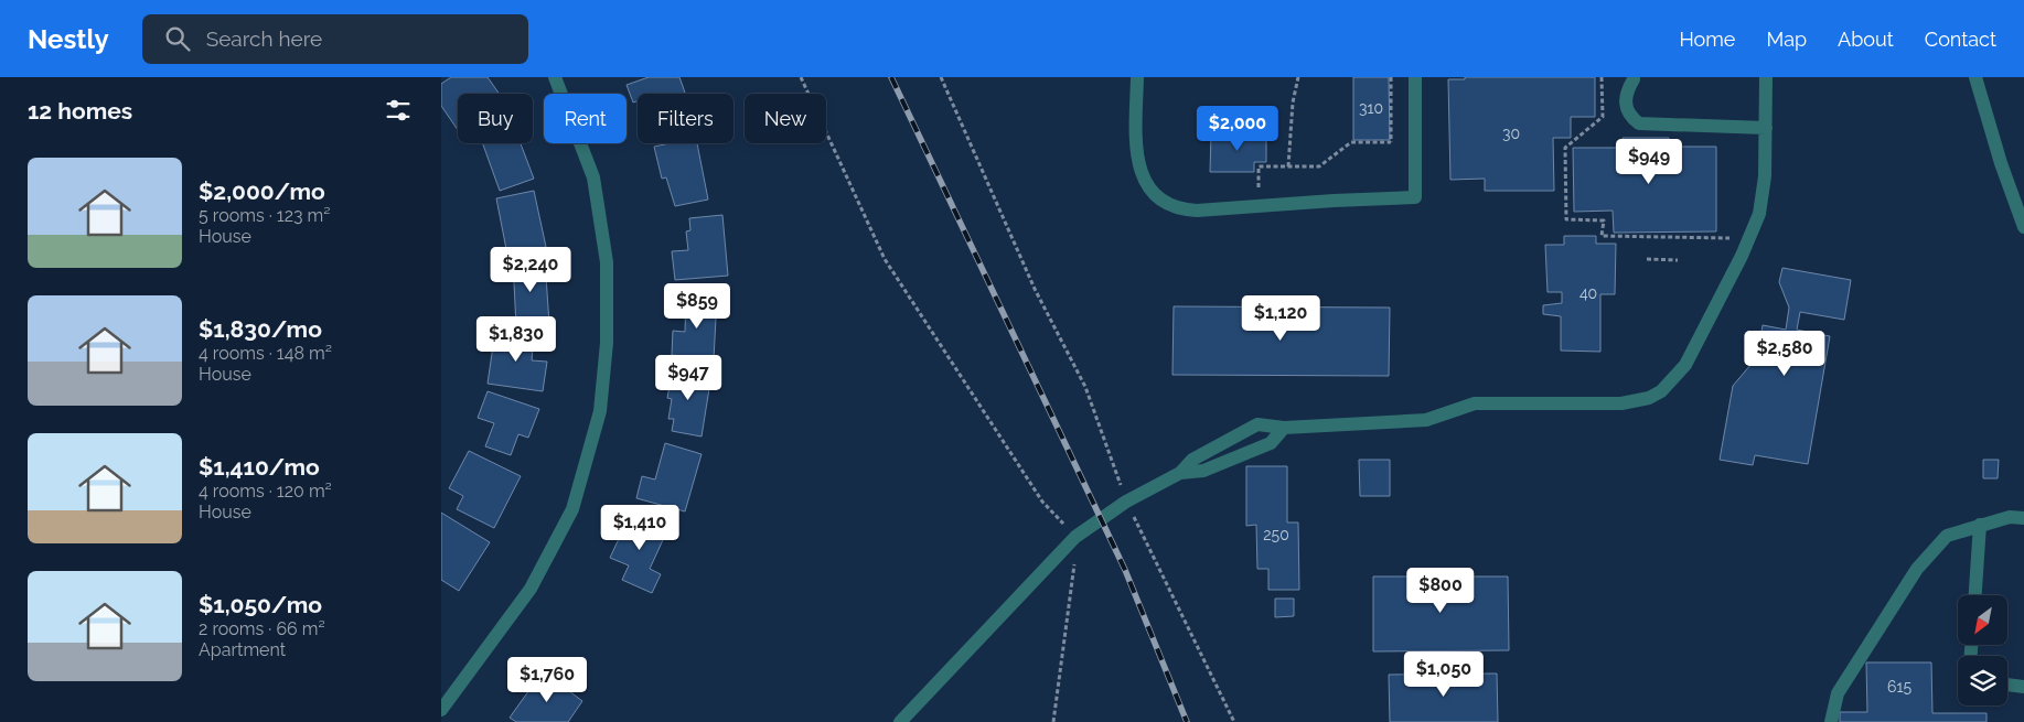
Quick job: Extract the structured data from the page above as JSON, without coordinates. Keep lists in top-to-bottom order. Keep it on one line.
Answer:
{"house_numbers":["310","30","40","250","615"],"north":"bottom left","page":{"header":"Nestly","search":"Search here","nav":["Home","Map","About","Contact"],"heading":"12 homes","chip":["Buy","Rent","Filters","New"],"price":["$2,000","$949","$2,240","$859","$1,120","$1,830","$2,580","$947","$1,410","$800","$1,050","$1,760"],"list":[{"name":"$2,000/mo","note":"5 rooms · 123 m² · House"},{"name":"$1,830/mo","note":"4 rooms · 148 m² · House"},{"name":"$1,410/mo","note":"4 rooms · 120 m² · House"},{"name":"$1,050/mo","note":"2 rooms · 66 m² · Apartment"}]}}
